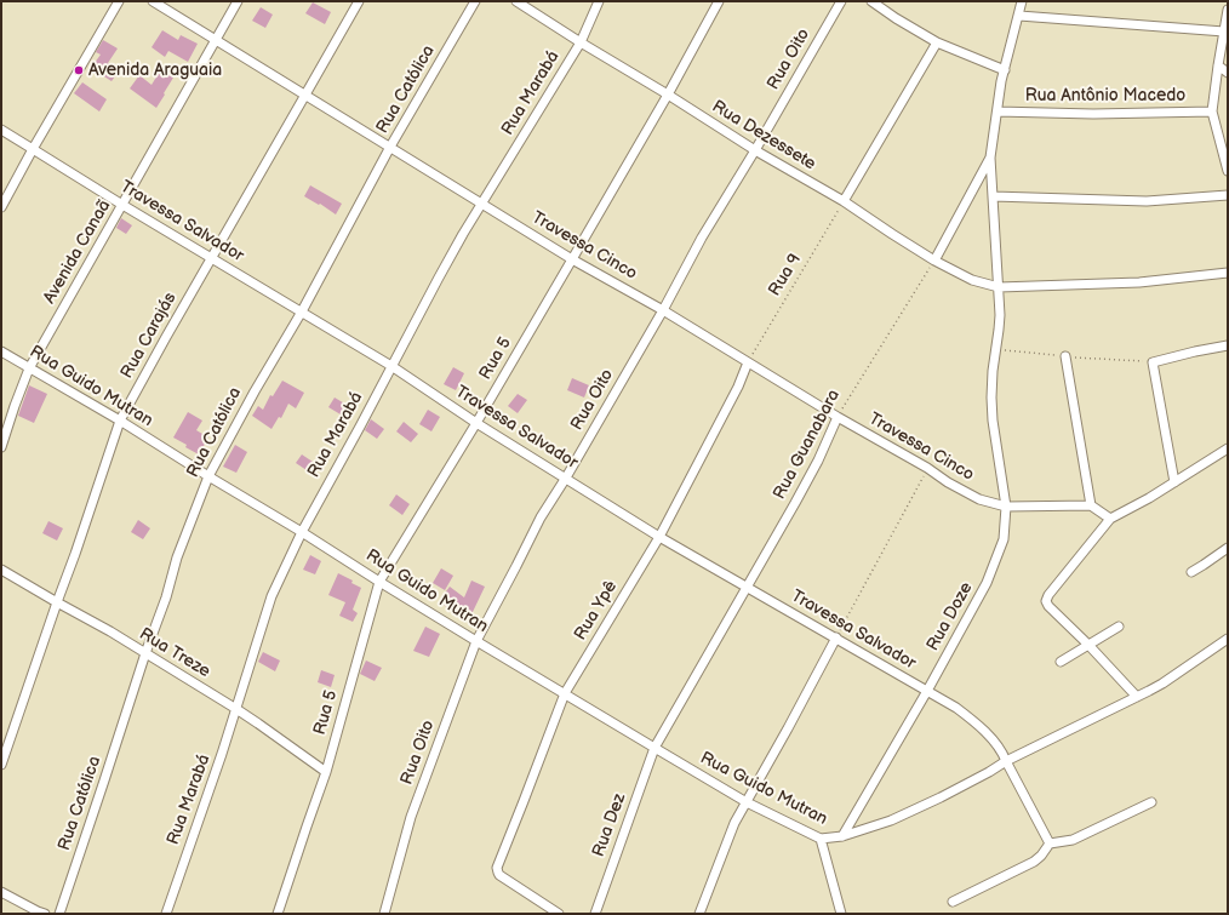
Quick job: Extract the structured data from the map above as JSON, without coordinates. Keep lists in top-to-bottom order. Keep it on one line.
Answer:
{"streets":{"street":["Rua Oito","Rua Católica","Rua Marabá","Rua Antônio Macedo","Rua Dezessete","Travessa Salvador","Travessa Cinco","Avenida Canaã","Rua Carajás","Rua 5","Rua Guido Mutran","Rua Guanabara","Rua Ypê","Rua Doze","Rua Treze","Rua Dez"],"path":["Rua 9"]},"crossings":[["Rua Oito","Rua Dezessete"],["Rua Oito","Travessa Salvador"],["Rua Oito","Travessa Cinco"],["Rua Oito","Rua Guido Mutran"],["Rua Católica","Travessa Salvador"],["Rua Católica","Travessa Cinco"],["Rua Católica","Rua Guido Mutran"],["Rua Católica","Rua Treze"],["Rua Marabá","Rua Dezessete"],["Rua Marabá","Travessa Salvador"],["Rua Marabá","Travessa Cinco"],["Rua Marabá","Rua Guido Mutran"],["Rua Marabá","Rua Treze"],["Rua Dezessete","Rua 9"],["Rua Dezessete","Rua 5"],["Rua Dezessete","Rua Guanabara"],["Rua Dezessete","Rua Doze"],["Travessa Salvador","Avenida Canaã"],["Travessa Salvador","Rua Carajás"],["Travessa Salvador","Rua 5"],["Travessa Salvador","Rua Guido Mutran"],["Travessa Salvador","Rua Guanabara"],["Travessa Salvador","Rua Ypê"],["Travessa Salvador","Rua Doze"],["Travessa Cinco","Avenida Canaã"],["Travessa Cinco","Rua 9"],["Travessa Cinco","Rua Carajás"],["Travessa Cinco","Rua 5"],["Travessa Cinco","Rua Guanabara"],["Travessa Cinco","Rua Ypê"],["Travessa Cinco","Rua Doze"],["Avenida Canaã","Rua Guido Mutran"],["Rua 9","Rua Ypê"],["Rua Carajás","Rua Guido Mutran"],["Rua Carajás","Rua Treze"],["Rua 5","Rua Guido Mutran"],["Rua 5","Rua Treze"],["Rua Guido Mutran","Rua Guanabara"],["Rua Guido Mutran","Rua Ypê"],["Rua Guido Mutran","Rua Doze"],["Rua Guido Mutran","Rua Dez"],["Rua Guanabara","Rua Dez"]],"places":["Avenida Araguaia"]}
